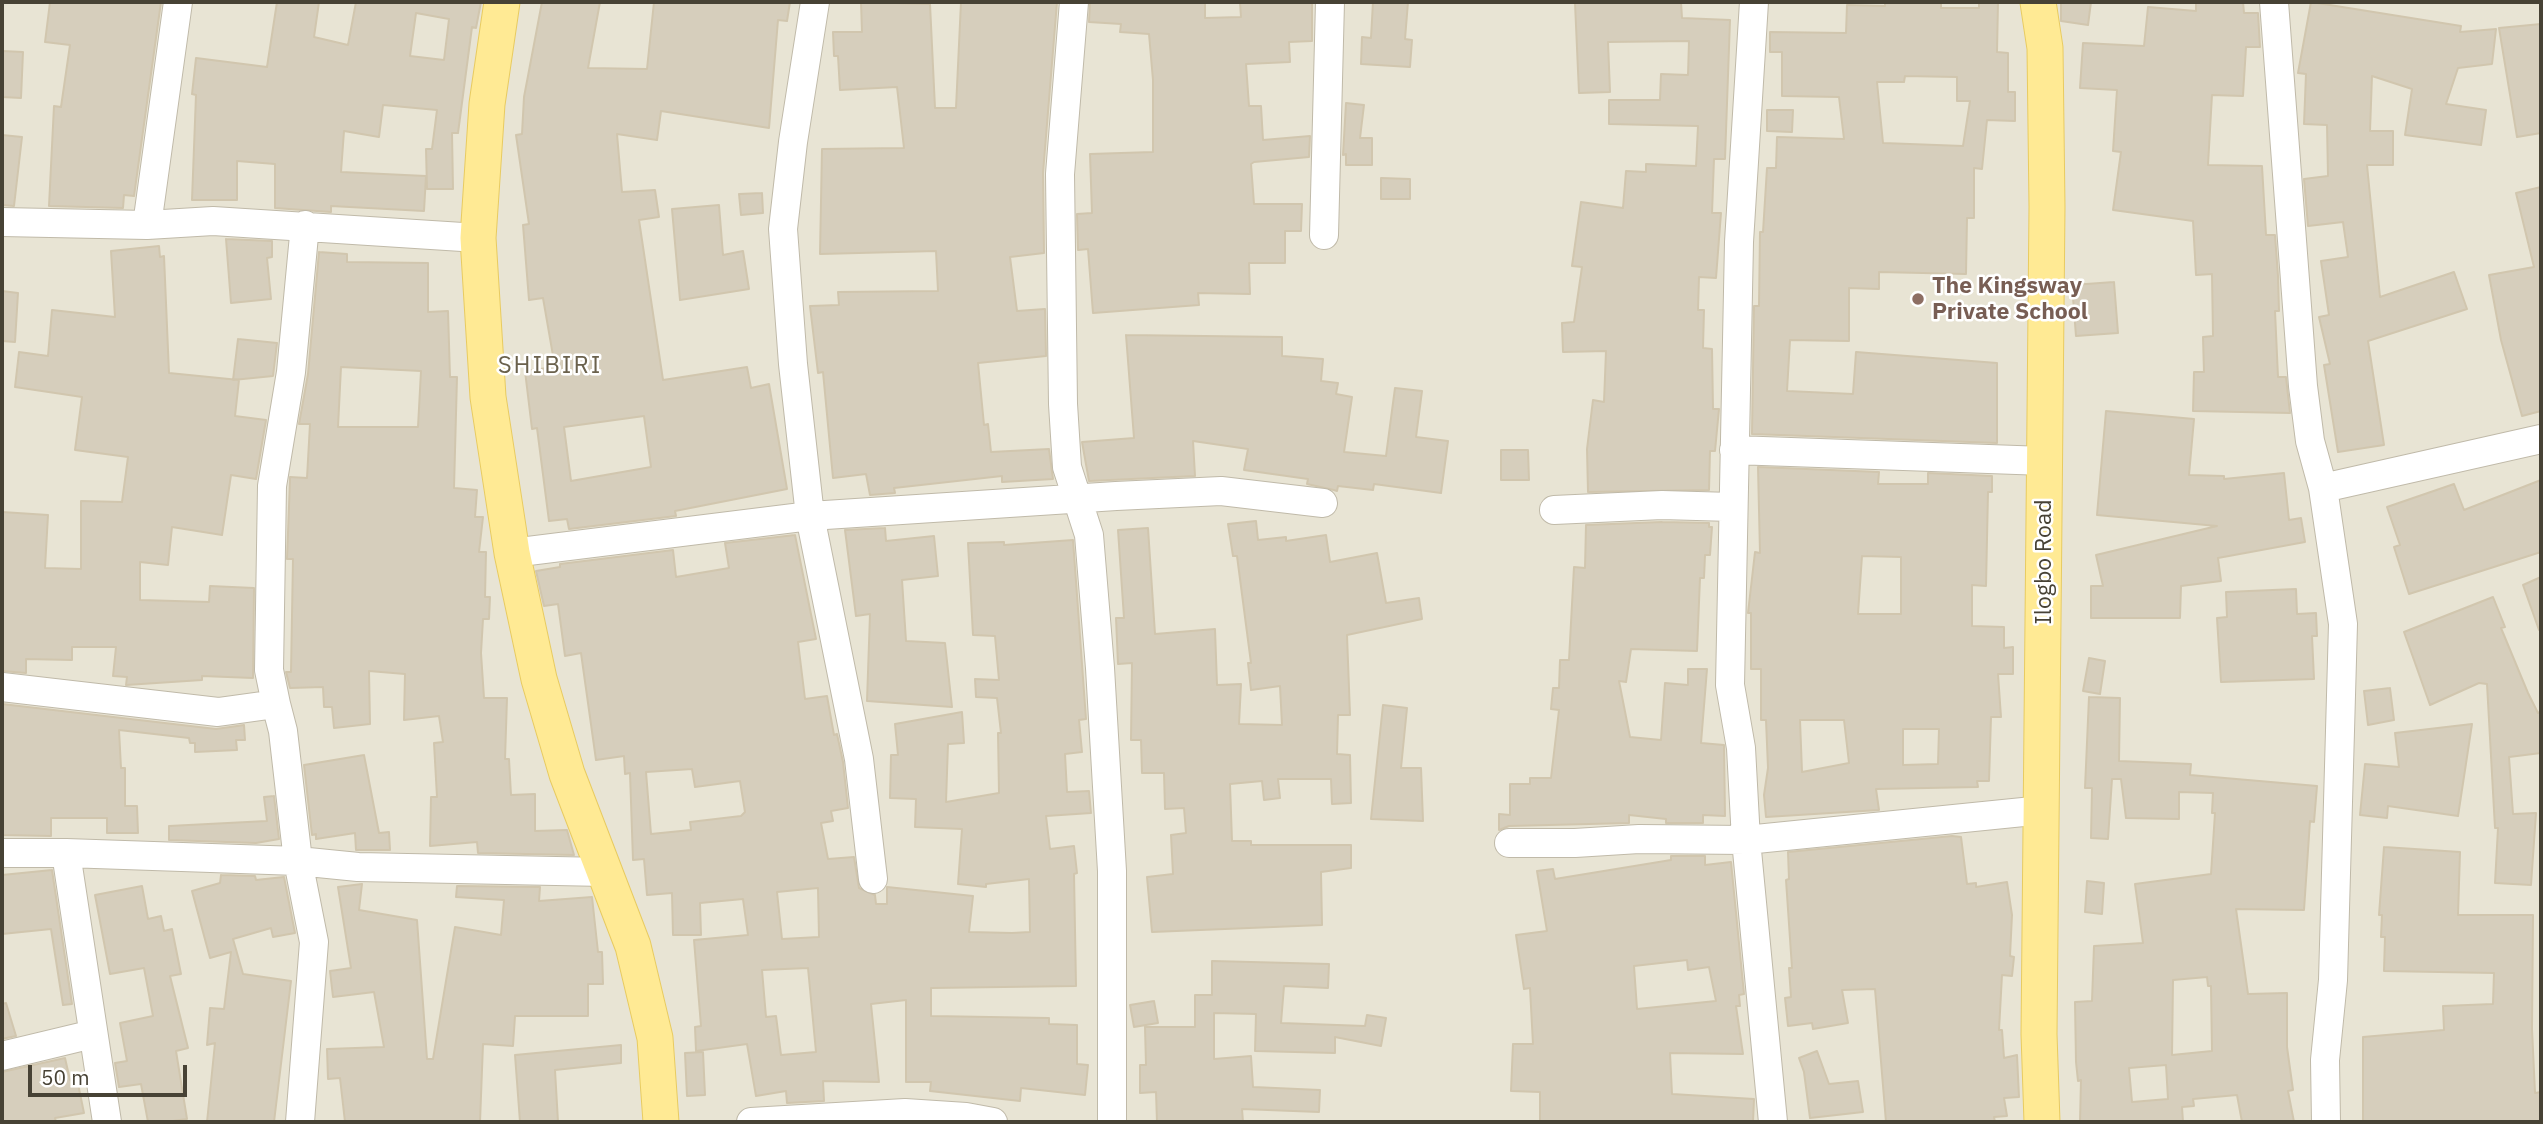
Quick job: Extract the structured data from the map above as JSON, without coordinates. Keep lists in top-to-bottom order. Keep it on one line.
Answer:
{"streets":{"main road":["Ilogbo Road"]},"districts":["SHIBIRI"],"places":["The Kingsway Private School"],"scale_bar":"50 m"}
